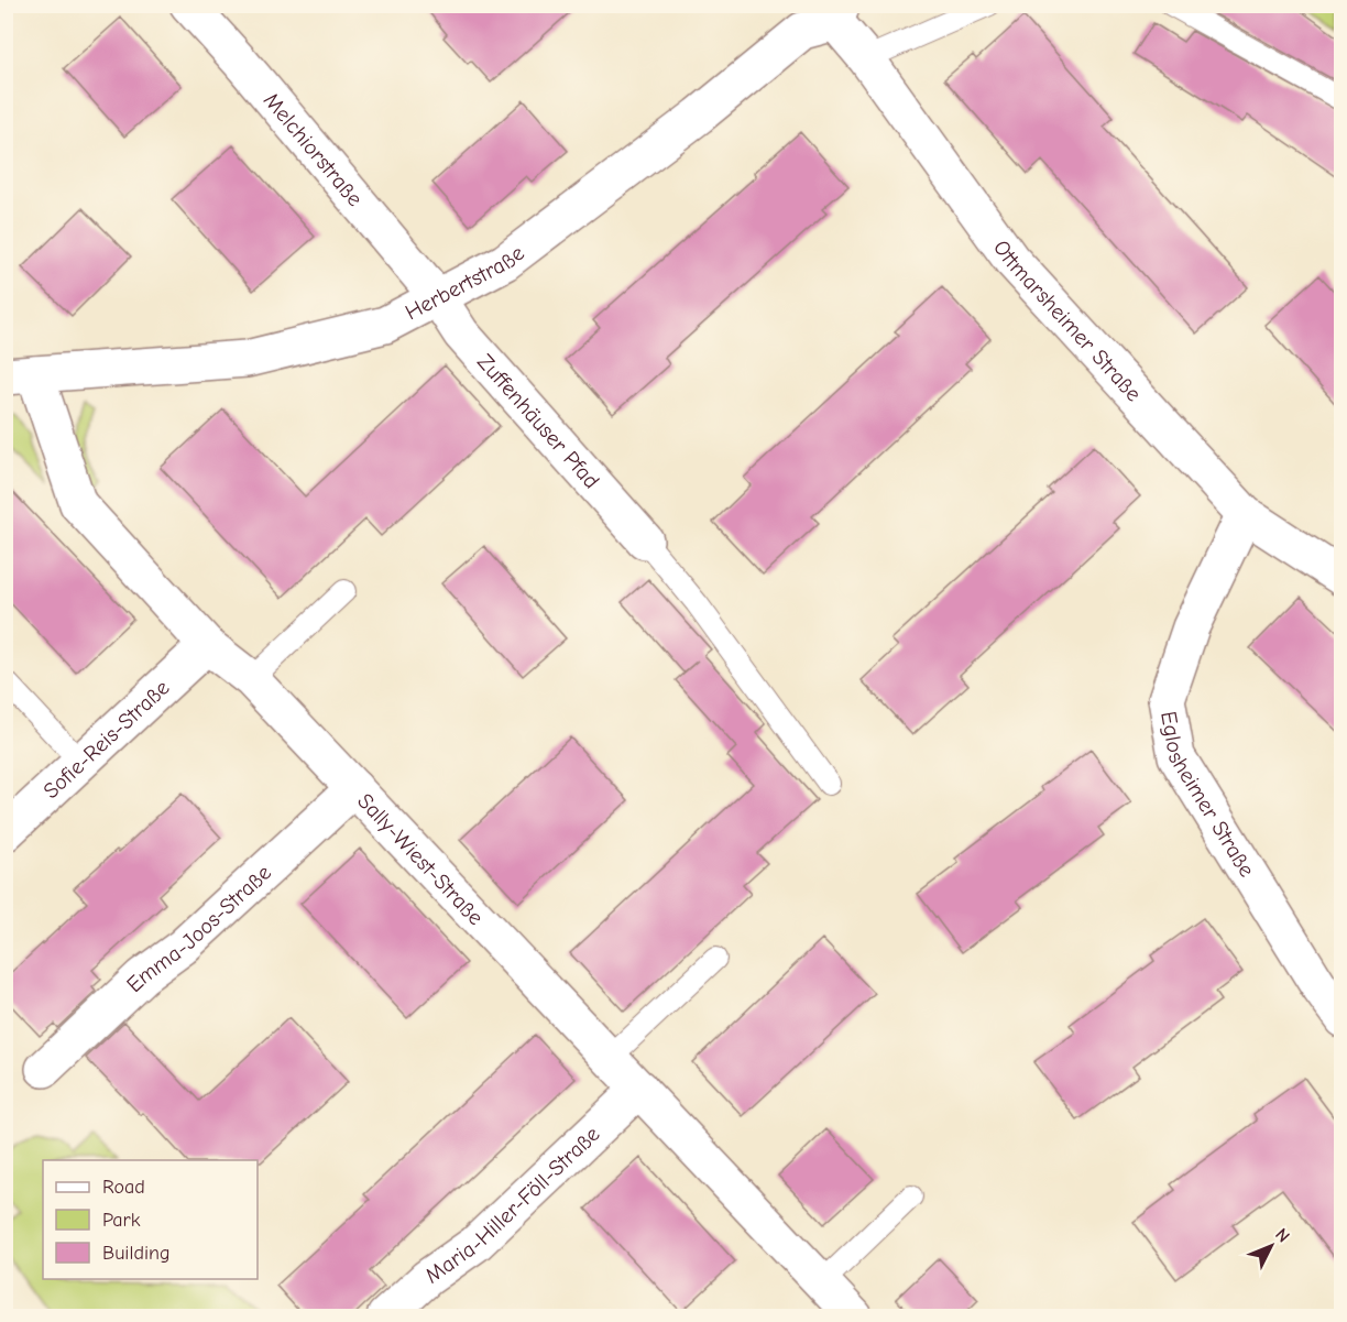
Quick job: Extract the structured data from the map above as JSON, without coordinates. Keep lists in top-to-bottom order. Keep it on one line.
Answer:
{"streets":{"street":["Melchiorstraße","Herbertstraße","Ottmarsheimer Straße","Zuffenhäuser Pfad","Sofie-Reis-Straße","Eglosheimer Straße","Sally-Wiest-Straße","Emma-Joos-Straße","Maria-Hiller-Föll-Straße"]},"crossings":[["Melchiorstraße","Herbertstraße"],["Melchiorstraße","Zuffenhäuser Pfad"],["Herbertstraße","Ottmarsheimer Straße"],["Herbertstraße","Zuffenhäuser Pfad"],["Herbertstraße","Sally-Wiest-Straße"],["Ottmarsheimer Straße","Eglosheimer Straße"],["Sofie-Reis-Straße","Sally-Wiest-Straße"],["Sally-Wiest-Straße","Emma-Joos-Straße"],["Sally-Wiest-Straße","Maria-Hiller-Föll-Straße"]],"legend":["Road","Park","Building"],"north":"top right"}
